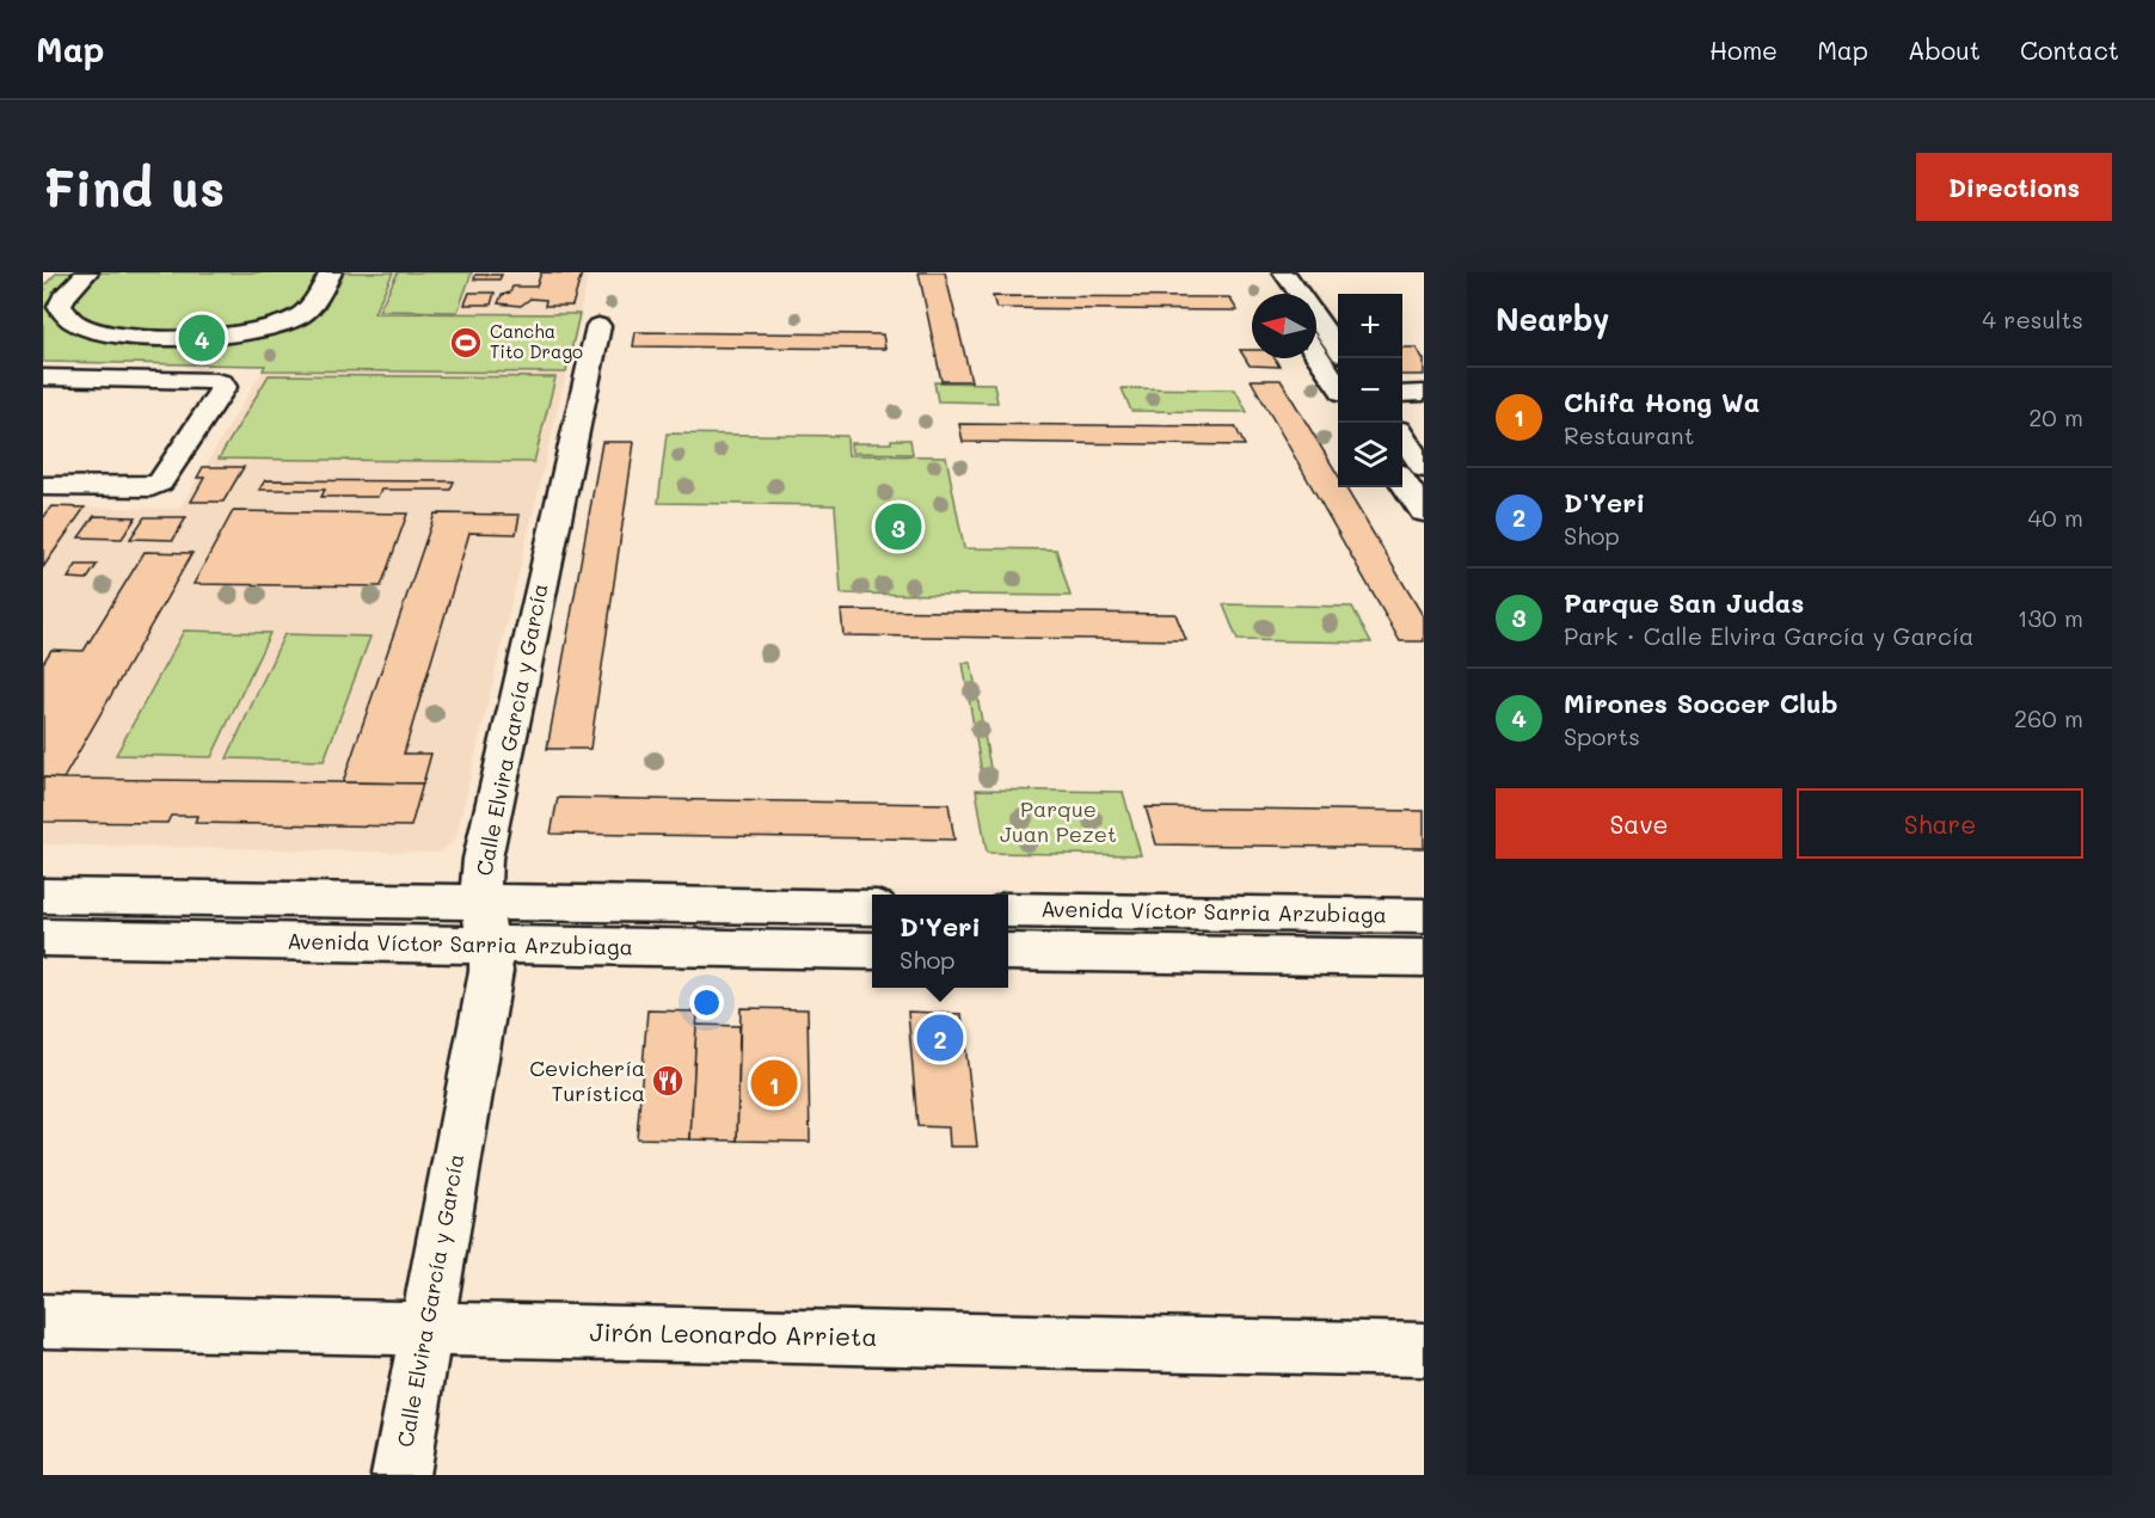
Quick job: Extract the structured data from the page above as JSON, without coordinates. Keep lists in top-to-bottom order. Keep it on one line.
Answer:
{"streets":{"street":["Calle Elvira García y García","Avenida Víctor Sarria Arzubiaga","Jirón Leonardo Arrieta"]},"crossings":[["Calle Elvira García y García","Avenida Víctor Sarria Arzubiaga"],["Calle Elvira García y García","Jirón Leonardo Arrieta"]],"parks":["Parque Juan Pezet"],"places":{"sports":["Cancha Tito Drago"],"restaurant":["Cevichería Turística"]},"north":"left","page":{"header":"Map","nav":["Home","Map","About","Contact"],"buttons":["Directions",["Save","Share"]],"title":"Find us","heading":["Nearby","4 results"],"map_buttons":["+","−"],"pins":["4","3","2","1"],"list":[{"mark":"1","name":"Chifa Hong Wa","note":"Restaurant","value":"20 m"},{"mark":"2","name":"D'Yeri","note":"Shop","value":"40 m"},{"mark":"3","name":"Parque San Judas","note":"Park · Calle Elvira García y García","value":"130 m"},{"mark":"4","name":"Mirones Soccer Club","note":"Sports","value":"260 m"}],"popup":["D'Yeri","Shop"]}}
